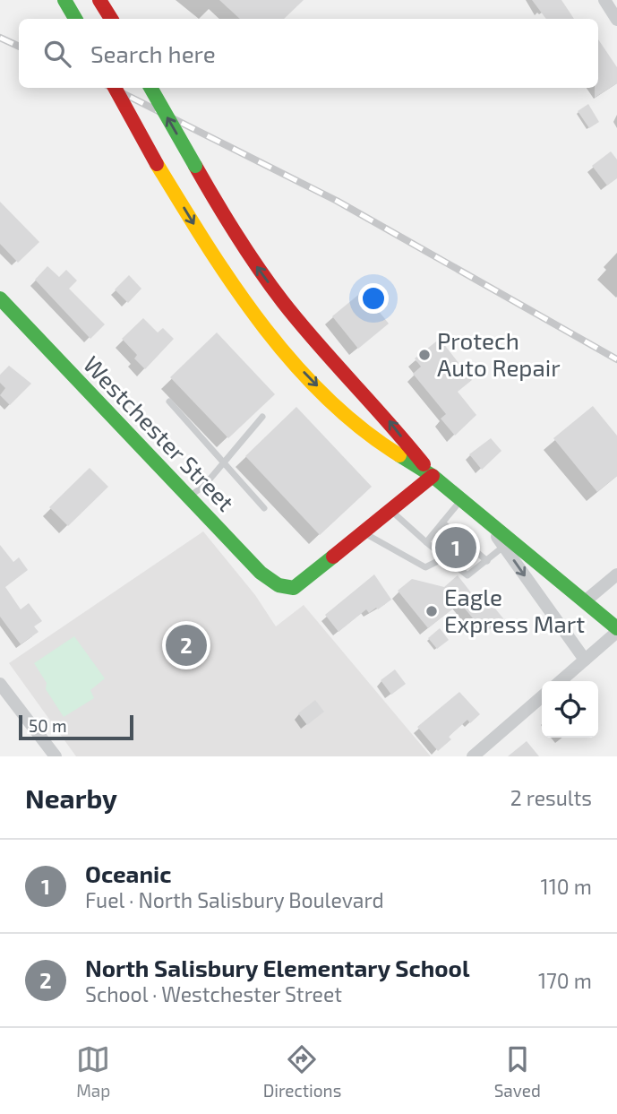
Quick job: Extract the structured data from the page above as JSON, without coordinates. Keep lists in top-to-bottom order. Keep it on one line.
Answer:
{"streets":{"main road":["Westchester Street"]},"places":["Protech Auto Repair","Eagle Express Mart"],"scale_bar":"50 m","page":{"search":"Search here","pins":["1","2"],"scale":"50 m","heading":["Nearby","2 results"],"list":[{"mark":"1","name":"Oceanic","note":"Fuel · North Salisbury Boulevard","value":"110 m"},{"mark":"2","name":"North Salisbury Elementary School","note":"School · Westchester Street","value":"170 m"}],"nav":["Map","Directions","Saved"]}}
